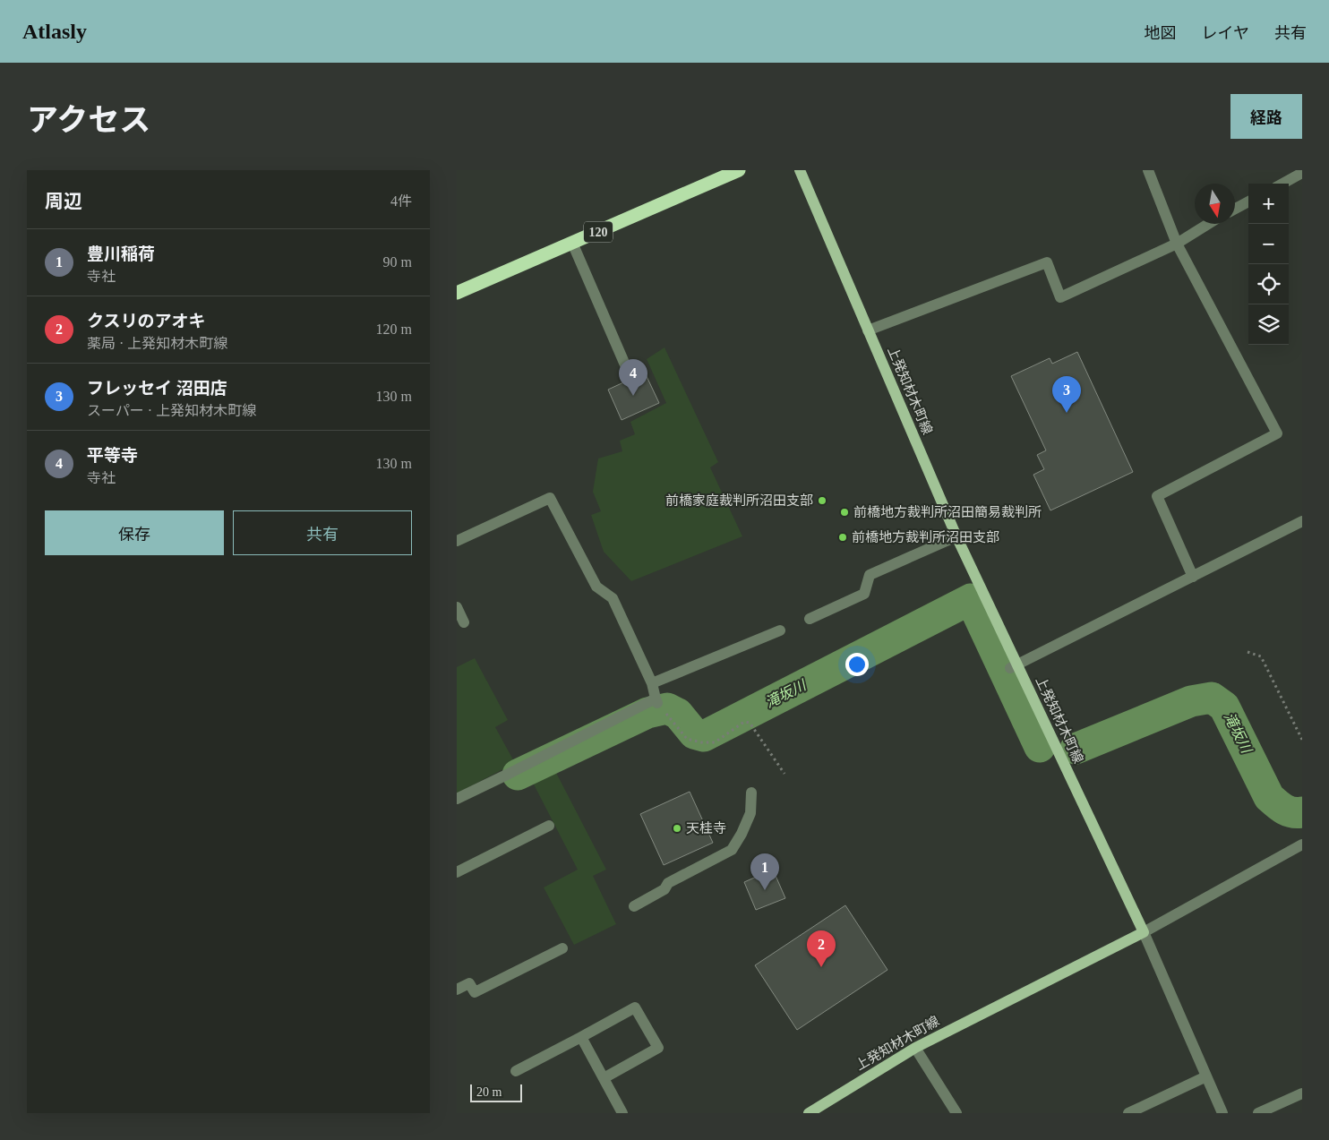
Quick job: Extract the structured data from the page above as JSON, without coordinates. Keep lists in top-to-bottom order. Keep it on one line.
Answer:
{"streets":{"highway":["120"],"main road":["上発知材木町線"]},"water":["滝坂川"],"places":["前橋家庭裁判所沼田支部","前橋地方裁判所沼田簡易裁判所","前橋地方裁判所沼田支部","天桂寺"],"scale_bar":"20 m","north":"bottom","page":{"header":"Atlasly","nav":["地図","レイヤ","共有"],"title":"アクセス","buttons":["経路",["保存","共有"]],"heading":["周辺","4件"],"map_buttons":["+","−"],"list":[{"mark":"1","name":"豊川稲荷","note":"寺社","value":"90 m"},{"mark":"2","name":"クスリのアオキ","note":"薬局 · 上発知材木町線","value":"120 m"},{"mark":"3","name":"フレッセイ 沼田店","note":"スーパー · 上発知材木町線","value":"130 m"},{"mark":"4","name":"平等寺","note":"寺社","value":"130 m"}],"pins":["4","3","1","2"],"scale":"20 m"}}
